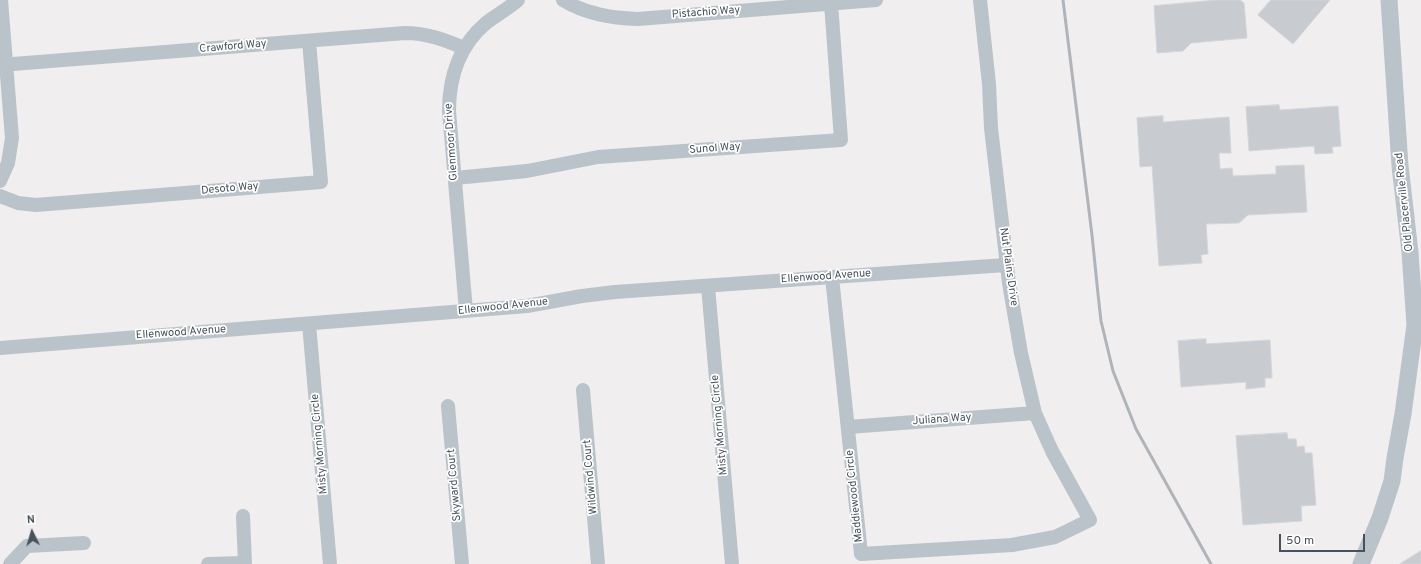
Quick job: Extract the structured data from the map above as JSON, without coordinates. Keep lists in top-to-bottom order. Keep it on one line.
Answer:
{"streets":{"street":["Pistachio Way","Crawford Way","Glenmoor Drive","Sunol Way","Desoto Way","Old Placerville Road","Nut Plains Drive","Ellenwood Avenue","Juliana Way","Misty Morning Circle","Wildwind Court","Skyward Court","Maddiewood Circle"]},"crossings":[["Pistachio Way","Sunol Way"],["Crawford Way","Glenmoor Drive"],["Crawford Way","Desoto Way"],["Glenmoor Drive","Sunol Way"],["Glenmoor Drive","Ellenwood Avenue"],["Nut Plains Drive","Ellenwood Avenue"],["Nut Plains Drive","Juliana Way"],["Nut Plains Drive","Maddiewood Circle"],["Ellenwood Avenue","Misty Morning Circle"],["Ellenwood Avenue","Maddiewood Circle"],["Juliana Way","Maddiewood Circle"]],"scale_bar":"50 m","north":"top"}
